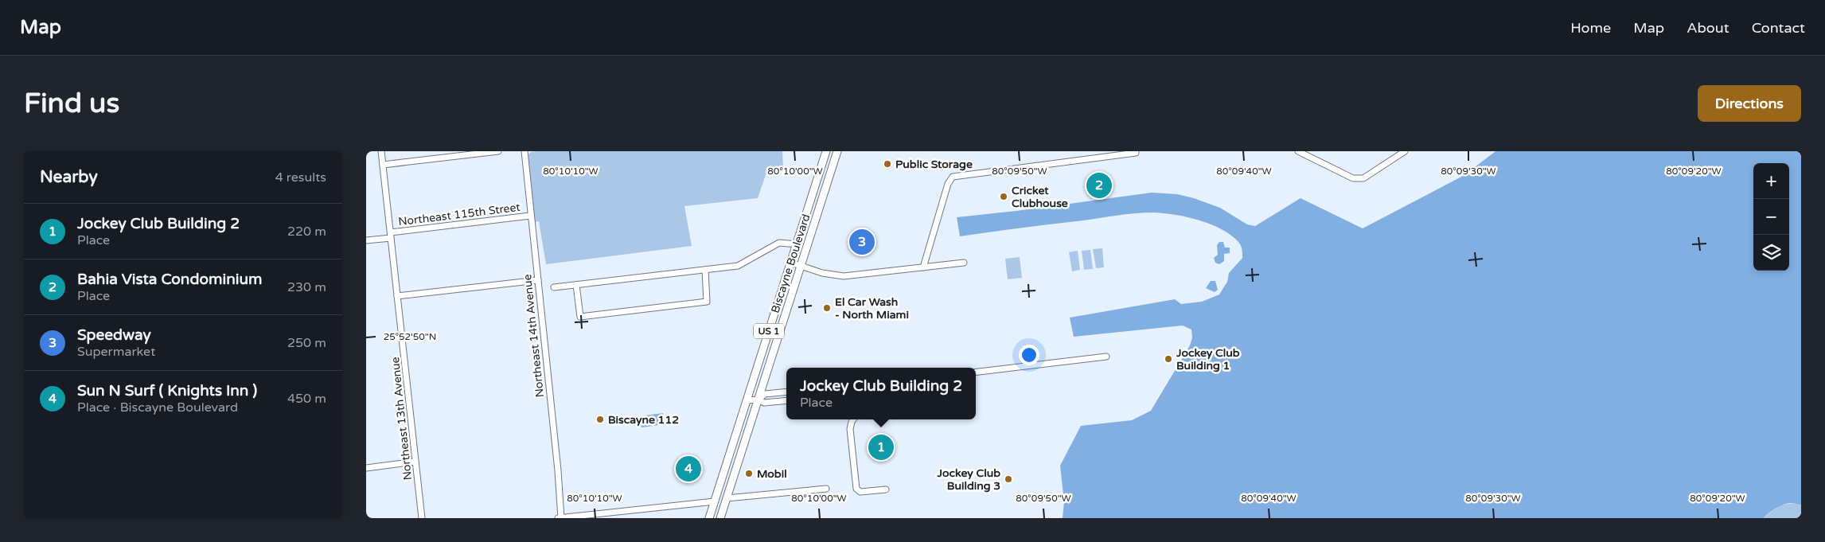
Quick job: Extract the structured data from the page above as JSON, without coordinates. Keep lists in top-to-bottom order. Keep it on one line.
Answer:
{"streets":{"main road":["Biscayne Boulevard","US 1"],"street":["Northeast 115th Street","Northeast 14th Avenue","Northeast 13th Avenue"]},"crossings":[["Northeast 115th Street","Northeast 14th Avenue"],["Northeast 115th Street","Northeast 13th Avenue"]],"places":["Public Storage","Cricket Clubhouse","El Car Wash - North Miami","Jockey Club Building 1","Biscayne 112","Mobil","Jockey Club Building 3"],"page":{"header":"Map","nav":["Home","Map","About","Contact"],"buttons":"Directions","title":"Find us","heading":["Nearby","4 results"],"map_buttons":["+","−"],"pins":["2","3","1","4"],"list":[{"mark":"1","name":"Jockey Club Building 2","note":"Place","value":"220 m"},{"mark":"2","name":"Bahia Vista Condominium","note":"Place","value":"230 m"},{"mark":"3","name":"Speedway","note":"Supermarket","value":"250 m"},{"mark":"4","name":"Sun N Surf ( Knights Inn )","note":"Place · Biscayne Boulevard","value":"450 m"}],"popup":["Jockey Club Building 2","Place"]},"coordinates":["80°09'50\"W","80°09'30\"W","80°09'20\"W","80°10'10\"W","80°10'00\"W","80°09'40\"W","25°52'50\"N"]}
